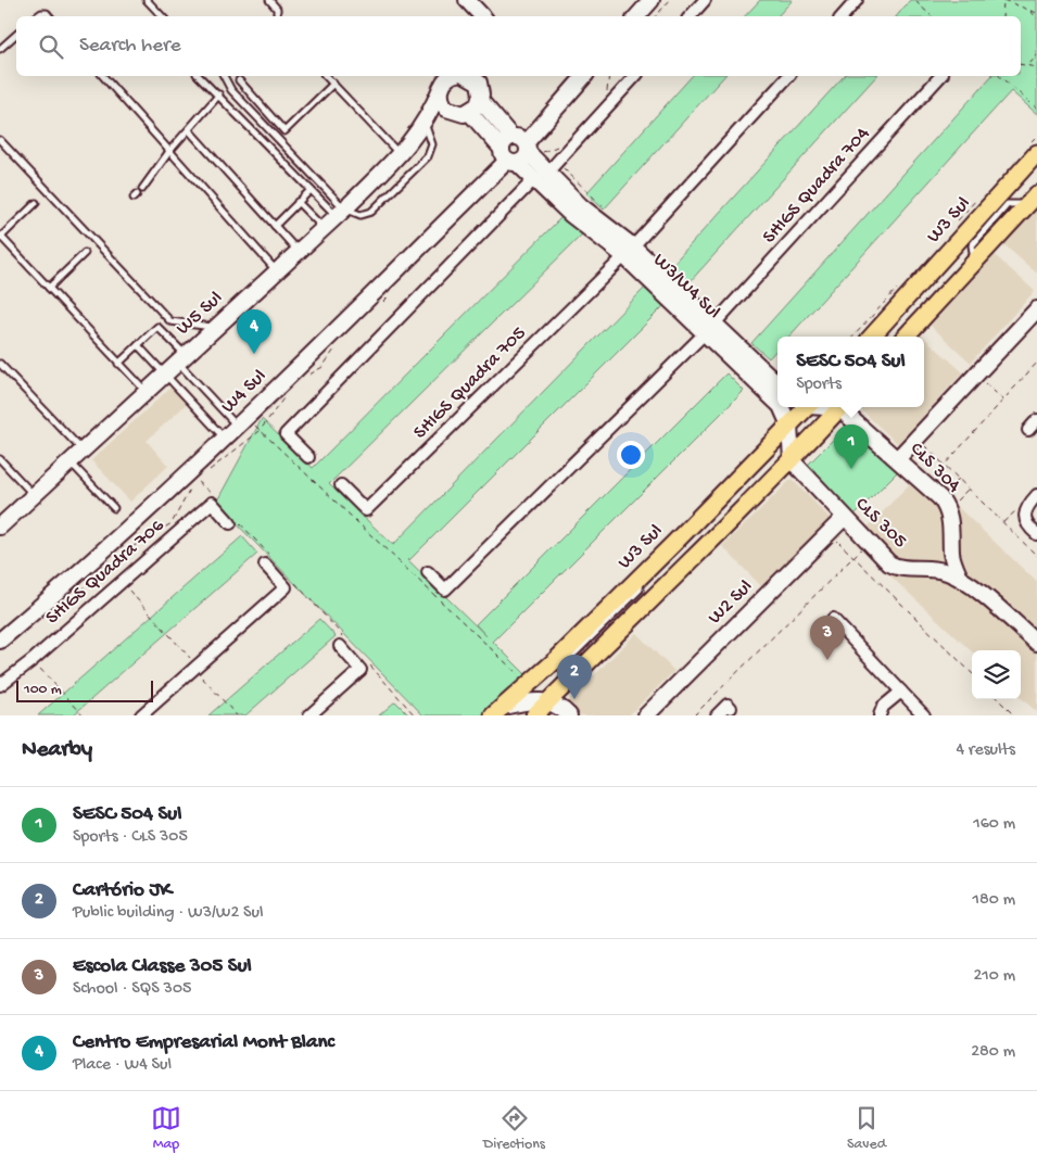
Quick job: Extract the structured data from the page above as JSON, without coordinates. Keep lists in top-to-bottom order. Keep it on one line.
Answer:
{"streets":{"main road":["W3 Sul","W3/W4 Sul","W5 Sul","W4 Sul","CLS 304","CLS 305","W2 Sul"],"street":["SHIGS Quadra 704","SHIGS Quadra 705","SHIGS Quadra 706"]},"crossings":[["SHIGS Quadra 704","W3/W4 Sul"],["W3 Sul","W3/W4 Sul"],["W3/W4 Sul","SHIGS Quadra 705"],["W3/W4 Sul","W4 Sul"],["W3/W4 Sul","CLS 305"],["CLS 304","CLS 305"],["CLS 305","W2 Sul"]],"scale_bar":"100 m","page":{"search":"Search here","pins":["4","1","3","2"],"popup":["SESC 504 Sul","Sports"],"scale":"100 m","heading":["Nearby","4 results"],"list":[{"mark":"1","name":"SESC 504 Sul","note":"Sports · CLS 305","value":"160 m"},{"mark":"2","name":"Cartório JK","note":"Public building · W3/W2 Sul","value":"180 m"},{"mark":"3","name":"Escola Classe 305 Sul","note":"School · SQS 305","value":"210 m"},{"mark":"4","name":"Centro Empresarial Mont Blanc","note":"Place · W4 Sul","value":"280 m"}],"nav":["Map","Directions","Saved"]}}
